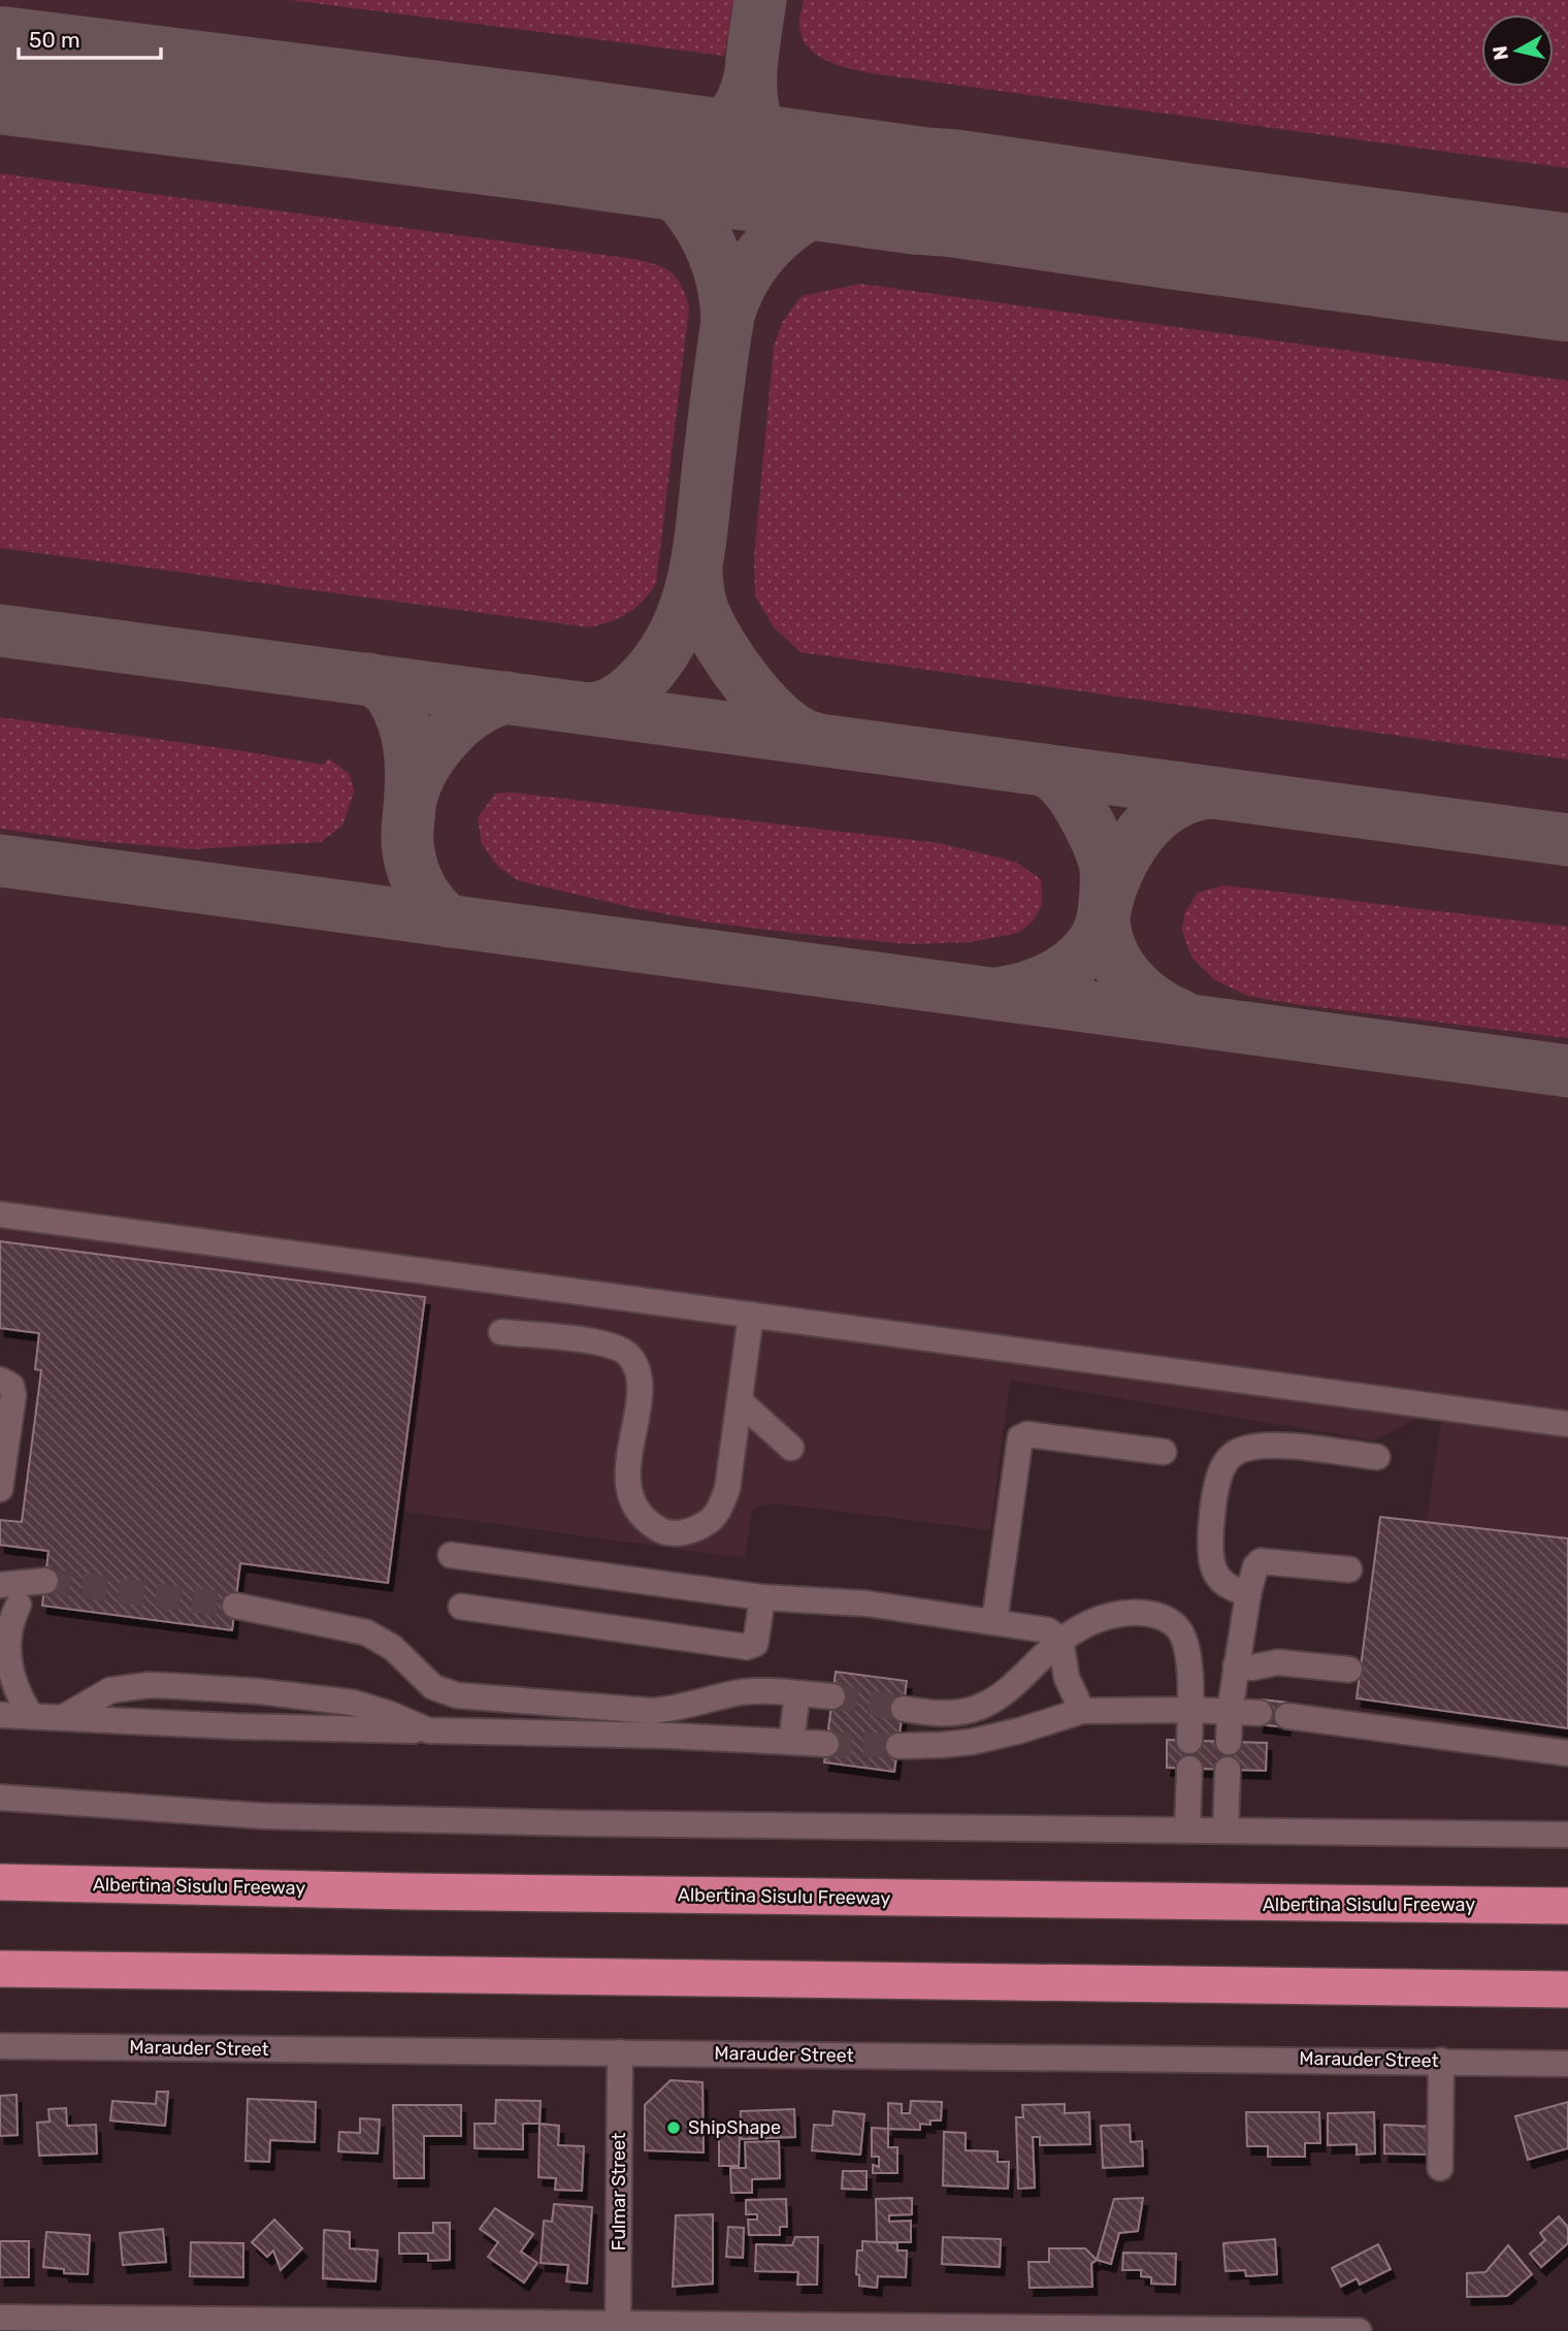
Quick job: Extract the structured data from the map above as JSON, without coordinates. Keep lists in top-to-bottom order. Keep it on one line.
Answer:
{"streets":{"highway":["Albertina Sisulu Freeway"],"street":["Marauder Street","Fulmar Street"]},"crossings":[["Marauder Street","Fulmar Street"]],"places":["ShipShape"],"scale_bar":"50 m","north":"left"}
